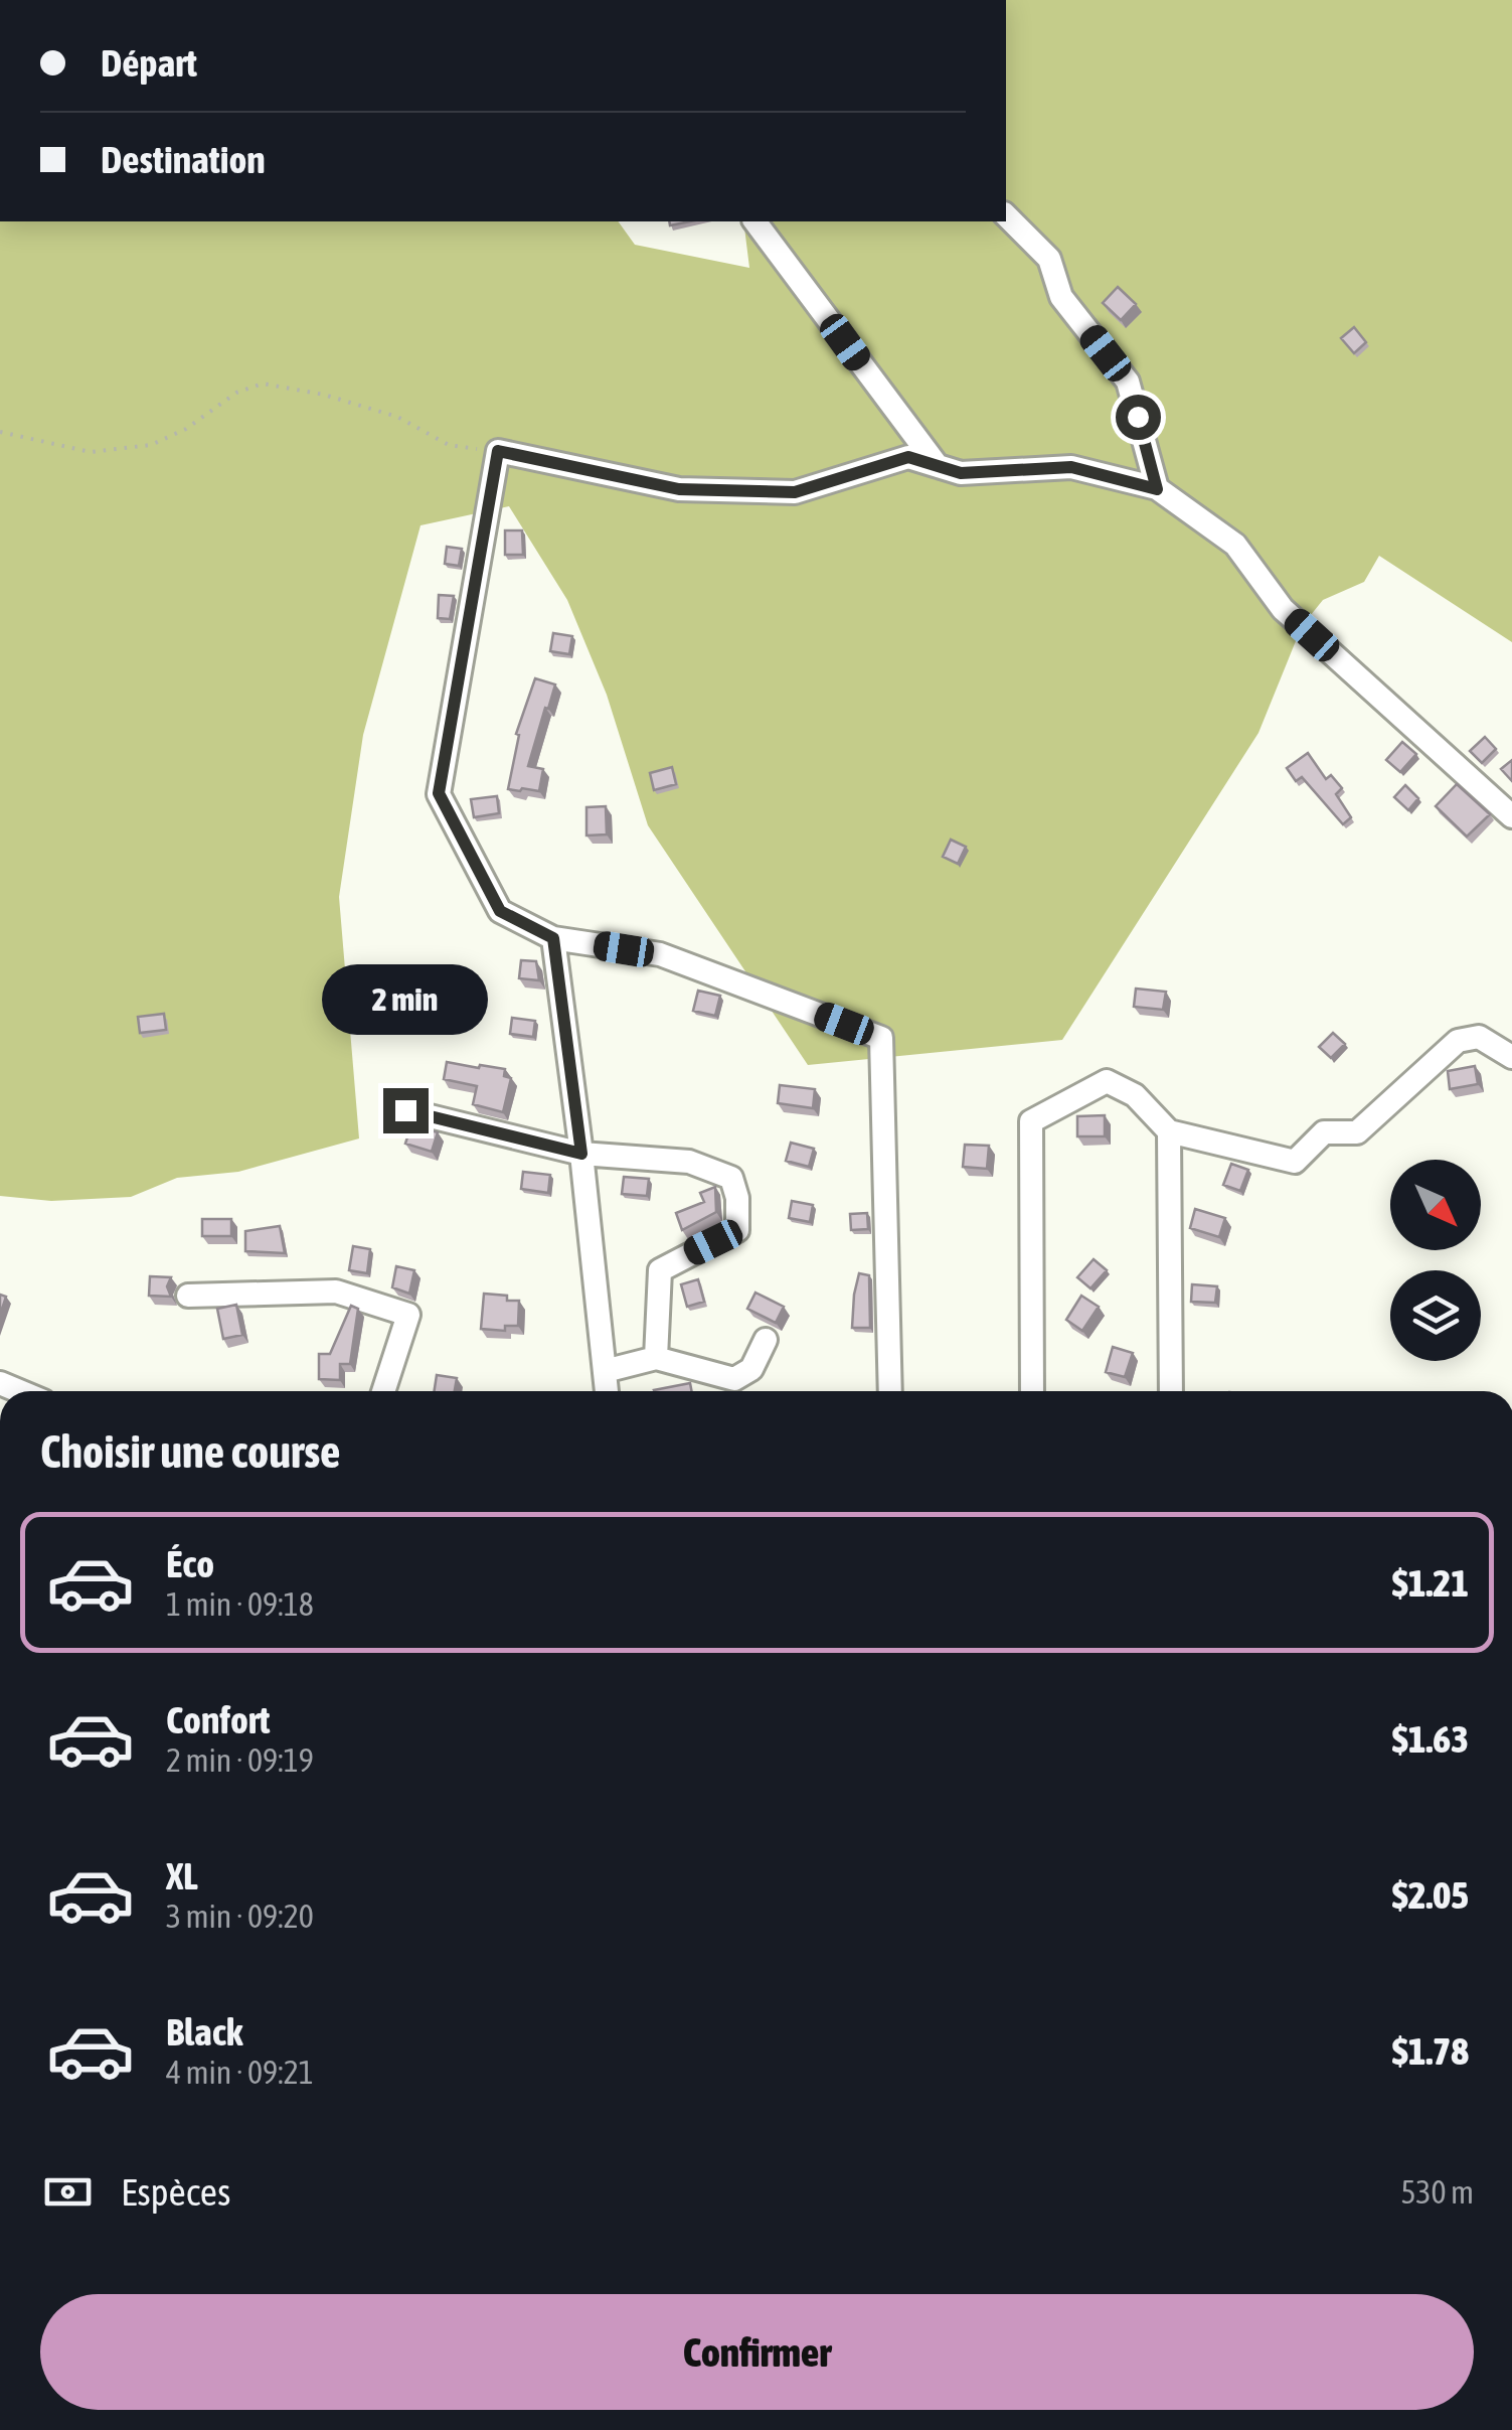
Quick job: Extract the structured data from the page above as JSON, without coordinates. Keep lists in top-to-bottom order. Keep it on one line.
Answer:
{"north":"bottom right","page":{"banner":["Départ","Destination"],"bubble":"2 min","heading":"Choisir une course","list":[{"name":"Éco","note":"1 min · 09:18","value":"$1.21"},{"name":"Confort","note":"2 min · 09:19","value":"$1.63"},{"name":"XL","note":"3 min · 09:20","value":"$2.05"},{"name":"Black","note":"4 min · 09:21","value":"$1.78"}],"pay":["Espèces","530 m"],"buttons":"Confirmer"}}
